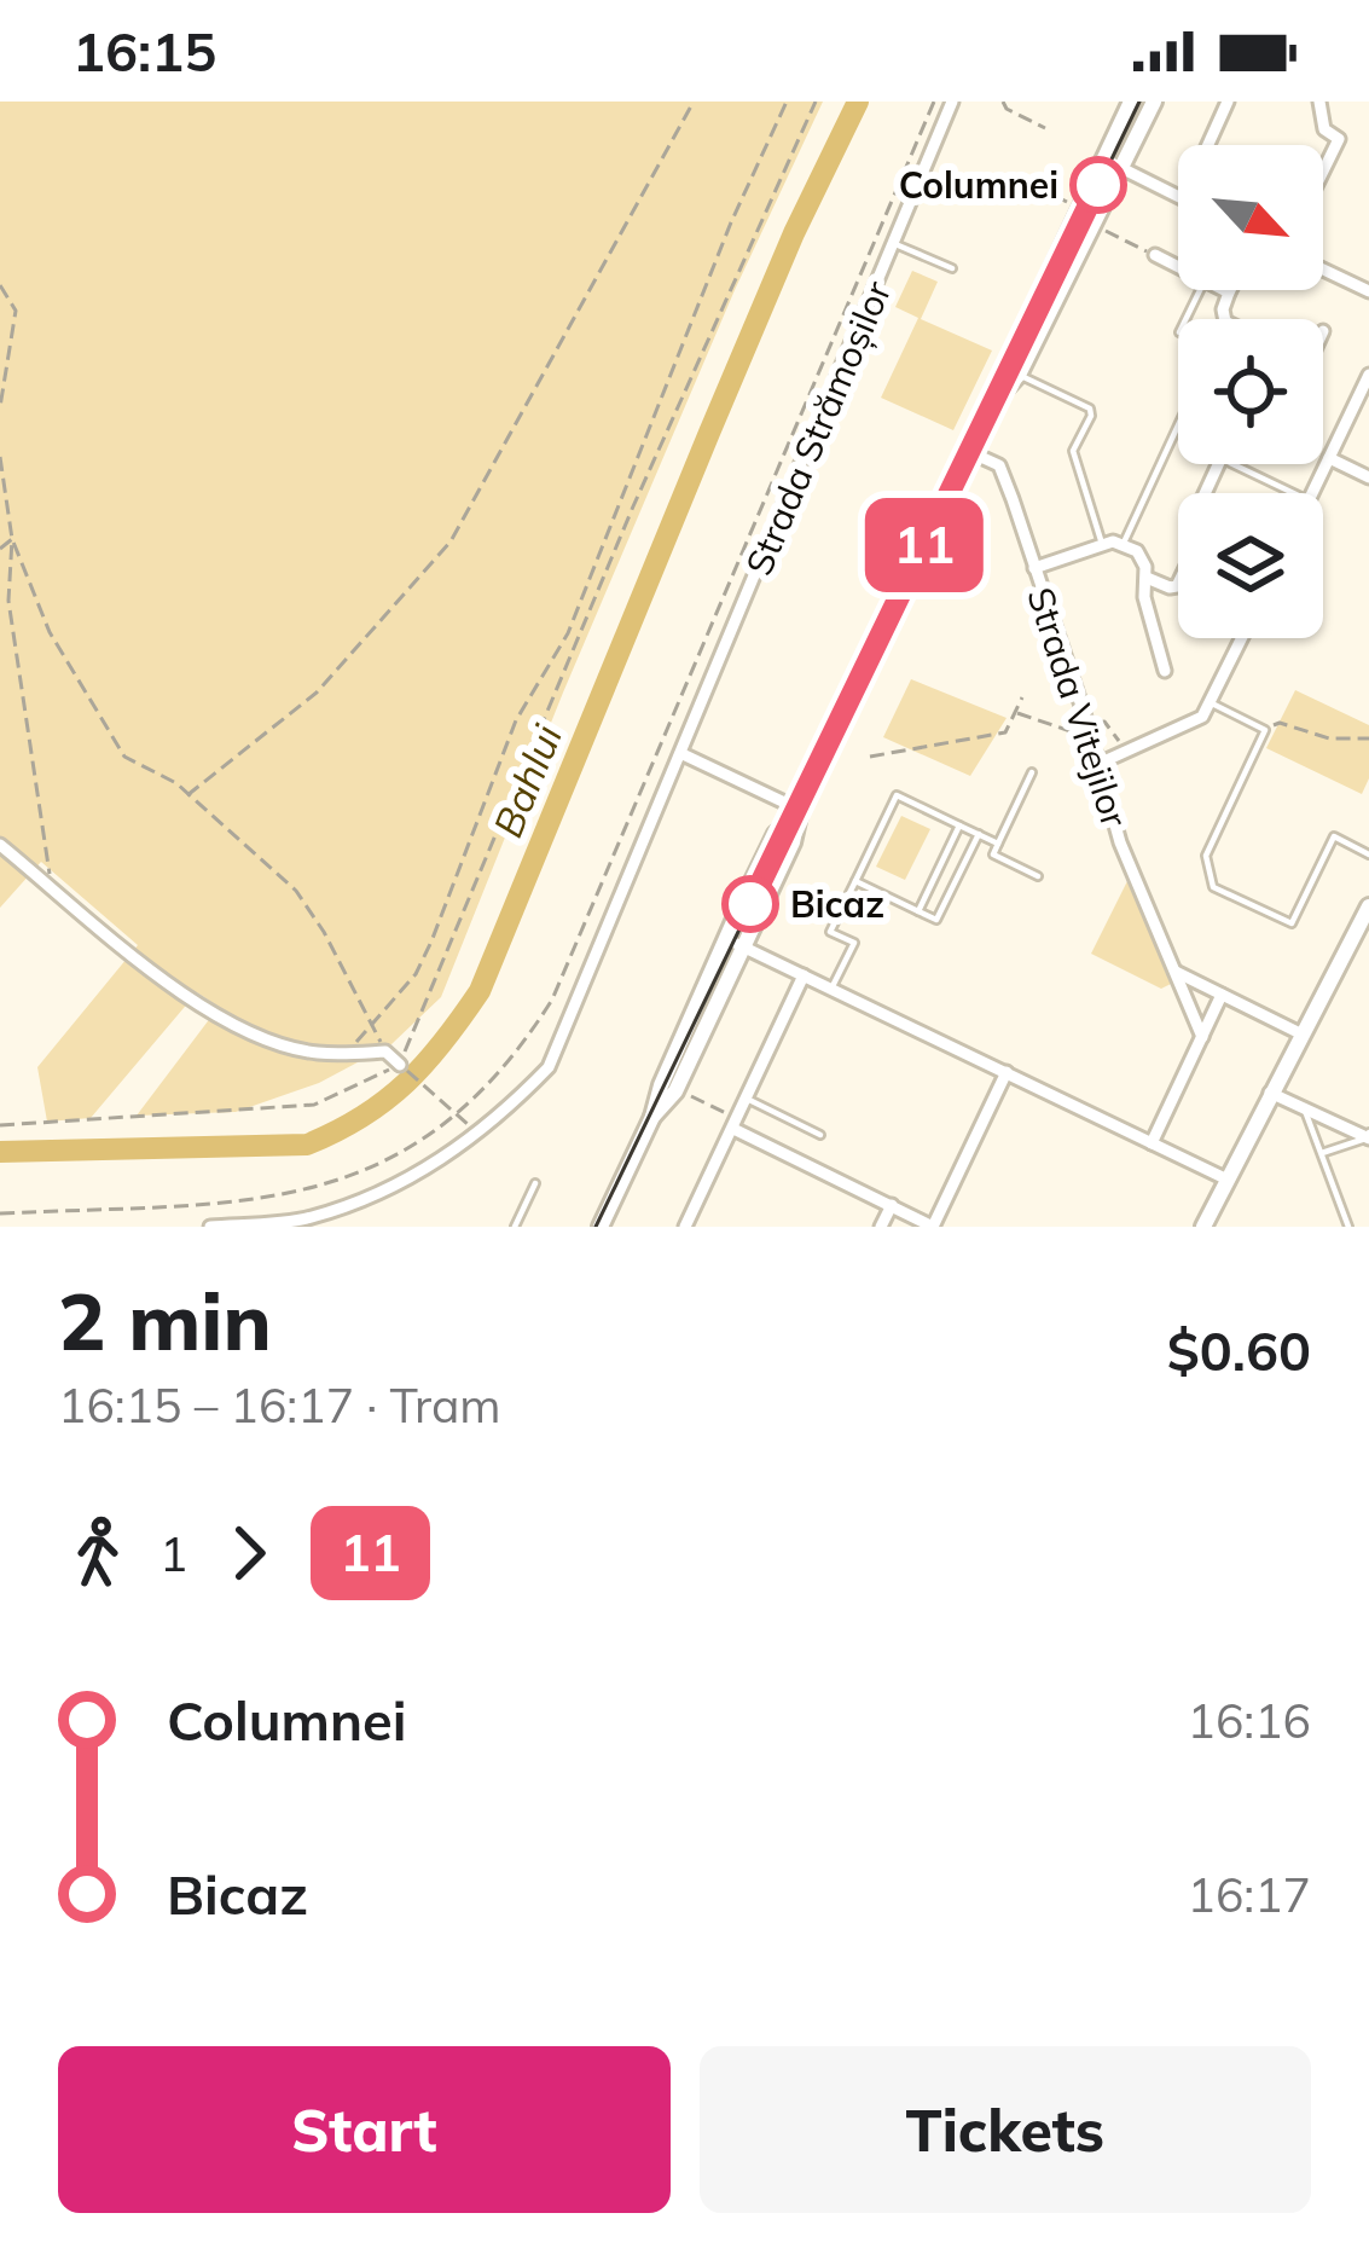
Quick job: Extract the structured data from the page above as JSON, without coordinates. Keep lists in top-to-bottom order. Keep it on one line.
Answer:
{"streets":{"street":["Strada Strămoșilor","Strada Vitejilor"]},"water":["Bahlui"],"places":["Columnei","Bicaz"],"lines":["tram line 11"],"north":"bottom right","page":{"status":"16:15","on_map":"11","heading":["2 min","16:15 – 16:17 · Tram","$0.60"],"legs":["1","11"],"list":[{"name":"Columnei","value":"16:16"},{"name":"Bicaz","value":"16:17"}],"buttons":["Start","Tickets"]}}
